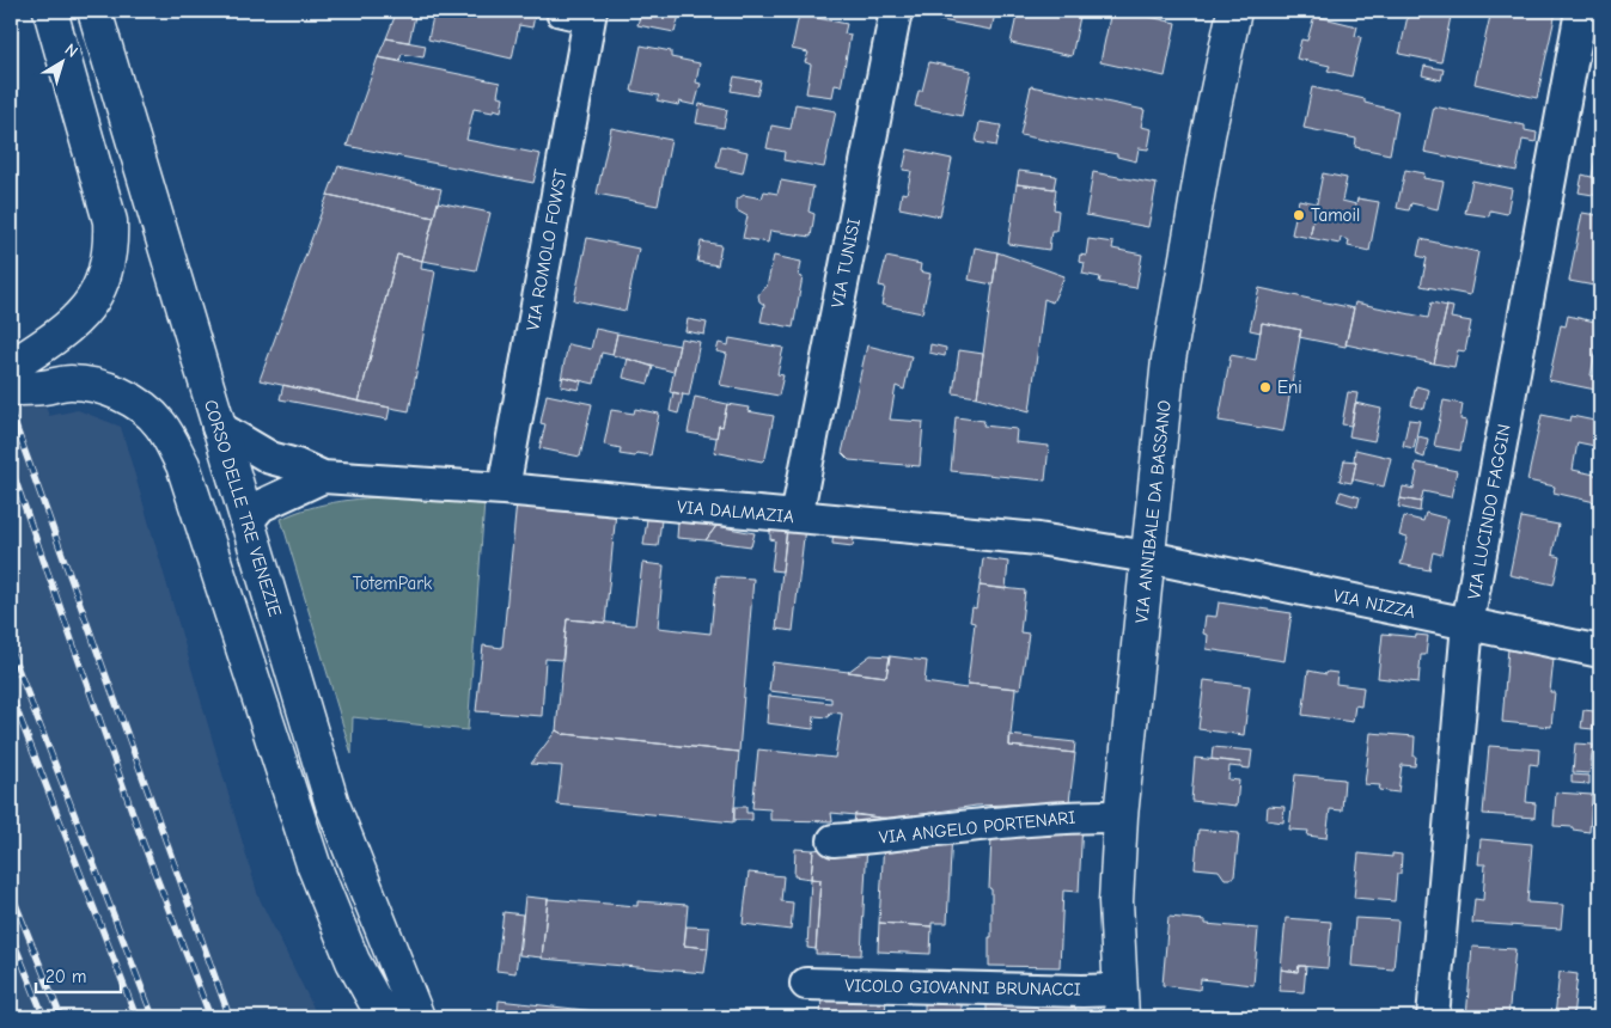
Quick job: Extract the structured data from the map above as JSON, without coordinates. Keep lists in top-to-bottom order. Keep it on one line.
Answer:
{"streets":{"main road":["CORSO DELLE TRE VENEZIE","VIA ANNIBALE DA BASSANO"],"street":["VIA ROMOLO FOWST","VIA TUNISI","VIA DALMAZIA","VIA LUCINDO FAGGIN","VIA NIZZA","VIA ANGELO PORTENARI","VICOLO GIOVANNI BRUNACCI"]},"crossings":[["VIA ROMOLO FOWST","VIA DALMAZIA"],["VIA TUNISI","VIA DALMAZIA"],["CORSO DELLE TRE VENEZIE","VIA DALMAZIA"],["VIA DALMAZIA","VIA ANNIBALE DA BASSANO"],["VIA DALMAZIA","VIA NIZZA"],["VIA ANNIBALE DA BASSANO","VIA NIZZA"],["VIA ANNIBALE DA BASSANO","VIA ANGELO PORTENARI"],["VIA ANNIBALE DA BASSANO","VICOLO GIOVANNI BRUNACCI"],["VIA LUCINDO FAGGIN","VIA NIZZA"]],"parks":["TotemPark"],"places":["Tamoil","Eni"],"scale_bar":"20 m","north":"top right"}
